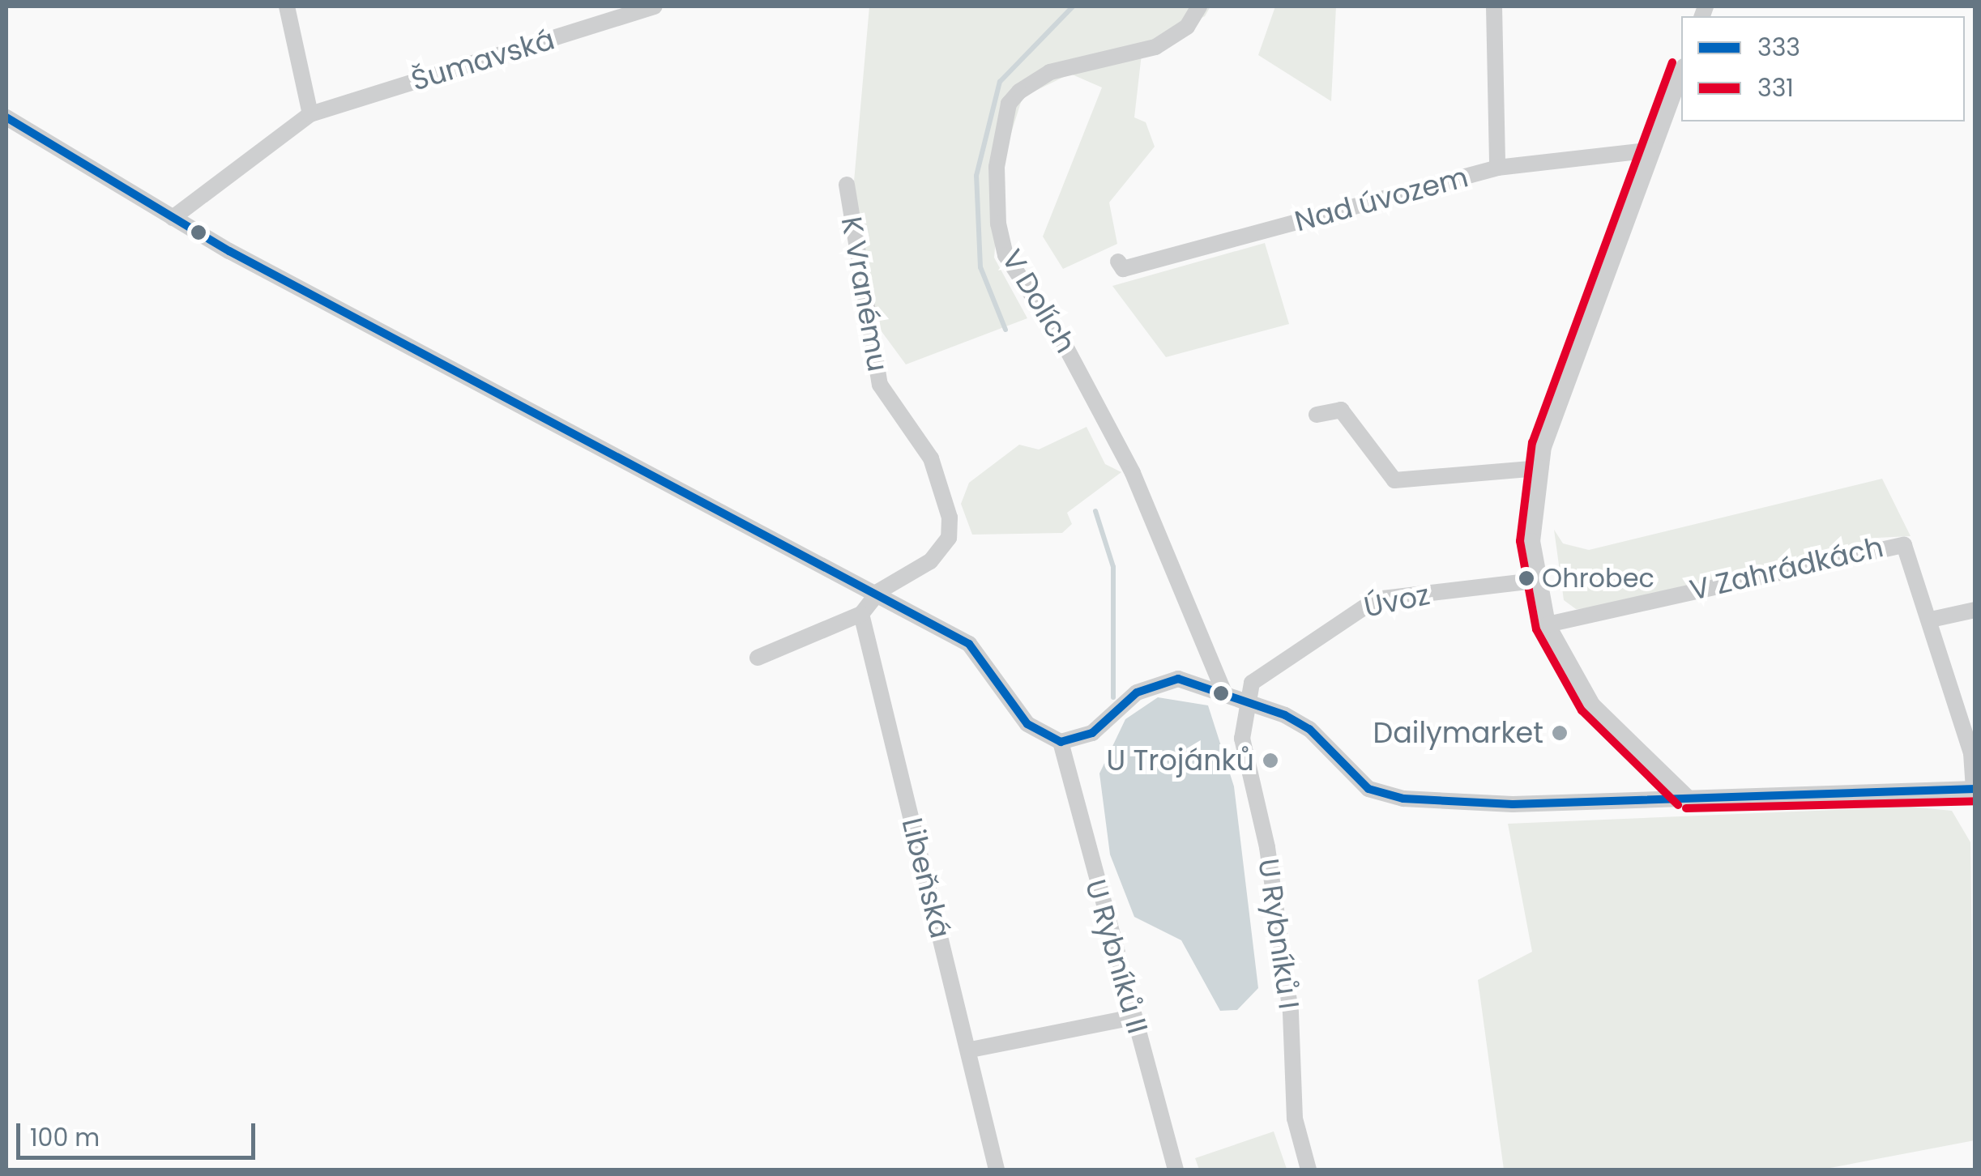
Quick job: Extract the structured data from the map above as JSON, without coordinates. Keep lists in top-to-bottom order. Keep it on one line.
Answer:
{"streets":{"street":["Šumavská","Nad úvozem","K Vranému","V Dolích","V Zahrádkách","Úvoz","Libeňská","U Rybníků I","U Rybníků II"]},"crossings":[["Úvoz","U Rybníků I"]],"places":["Ohrobec","Dailymarket","U Trojánků"],"lines":["transit line 331","transit line 333"],"legend":["333","331"],"scale_bar":"100 m"}
